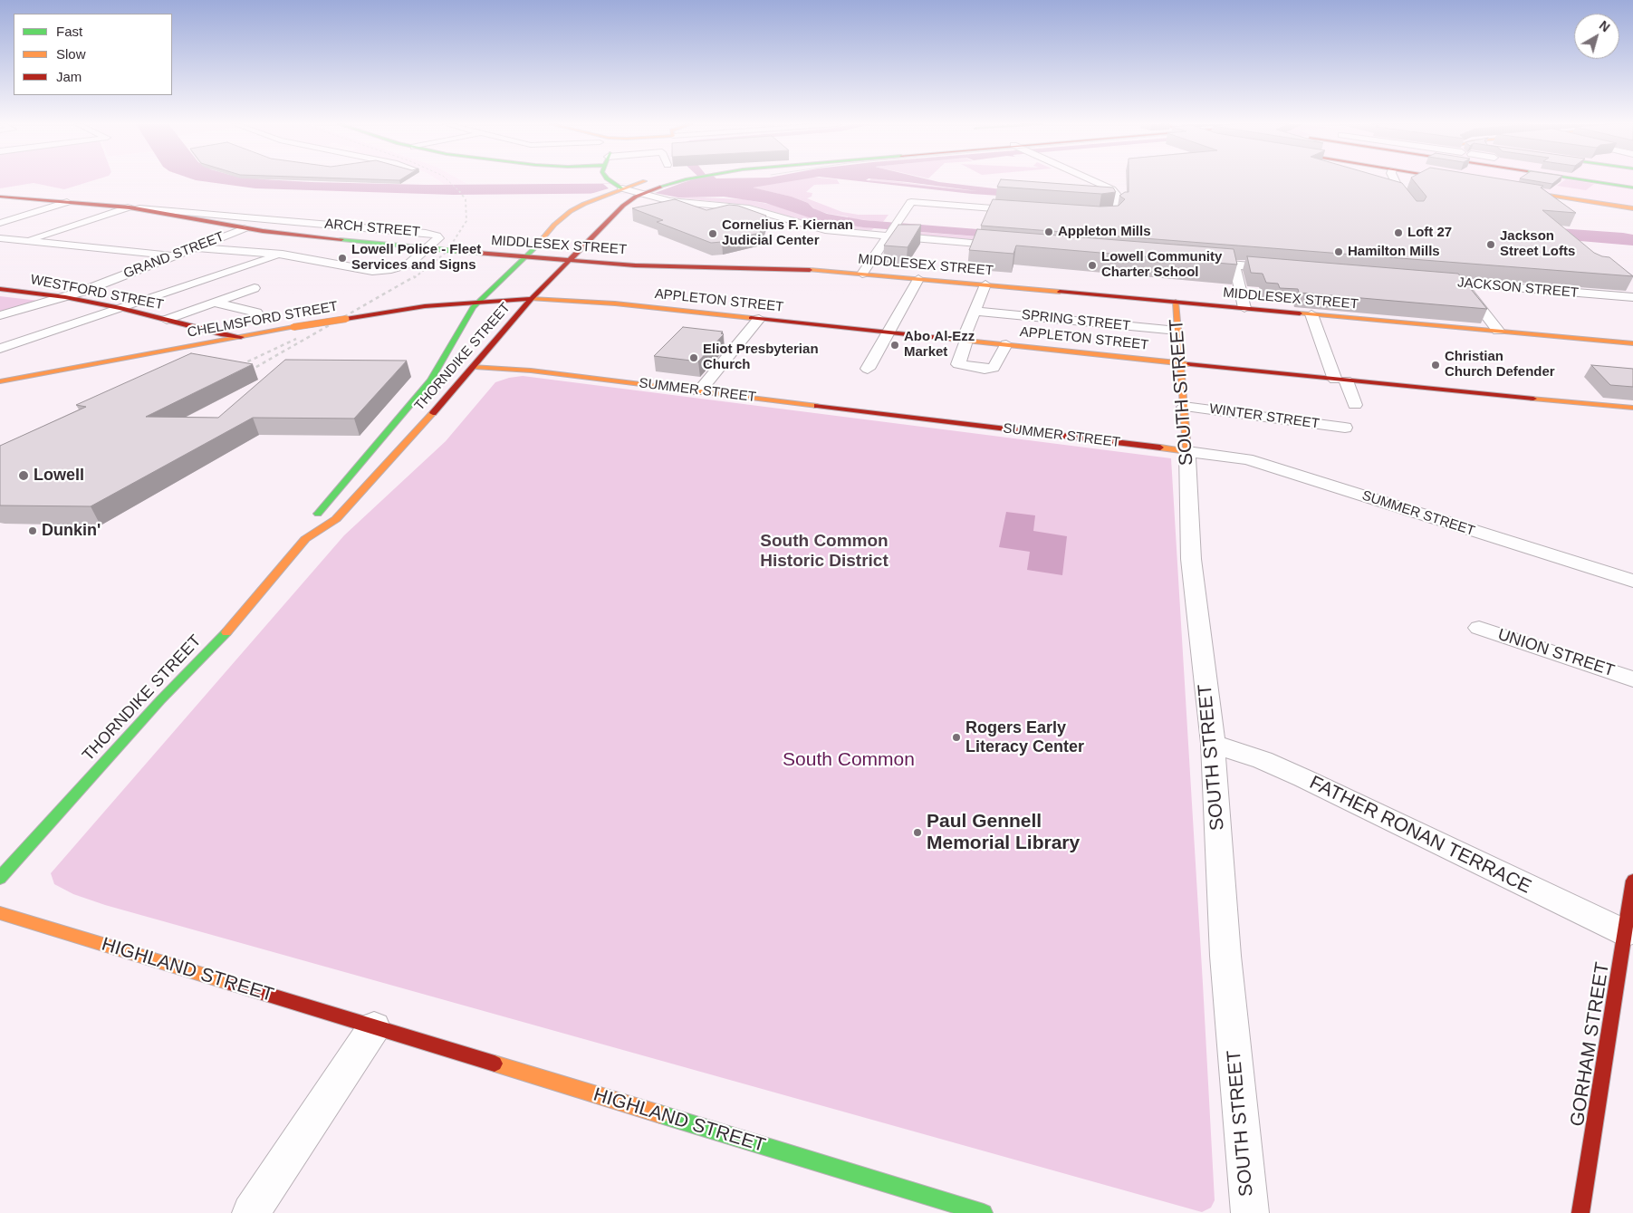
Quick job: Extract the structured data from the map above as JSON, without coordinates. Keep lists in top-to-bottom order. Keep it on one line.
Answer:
{"streets":{"main road":["MIDDLESEX STREET","WESTFORD STREET","APPLETON STREET","CHELMSFORD STREET","THORNDIKE STREET","SUMMER STREET","SOUTH STREET","HIGHLAND STREET","GORHAM STREET"],"street":["ARCH STREET","GRAND STREET","JACKSON STREET","SPRING STREET","WINTER STREET","UNION STREET","FATHER RONAN TERRACE"]},"crossings":[["ARCH STREET","MIDDLESEX STREET"],["ARCH STREET","GRAND STREET"],["MIDDLESEX STREET","GRAND STREET"],["MIDDLESEX STREET","THORNDIKE STREET"],["MIDDLESEX STREET","SOUTH STREET"],["GRAND STREET","WESTFORD STREET"],["WESTFORD STREET","CHELMSFORD STREET"],["APPLETON STREET","CHELMSFORD STREET"],["APPLETON STREET","THORNDIKE STREET"],["APPLETON STREET","SOUTH STREET"],["CHELMSFORD STREET","THORNDIKE STREET"],["SPRING STREET","SOUTH STREET"],["THORNDIKE STREET","SUMMER STREET"],["SUMMER STREET","SOUTH STREET"],["SOUTH STREET","WINTER STREET"],["SOUTH STREET","FATHER RONAN TERRACE"],["FATHER RONAN TERRACE","GORHAM STREET"]],"districts":["South Common Historic District"],"parks":["South Common"],"places":["Appleton Mills","Loft 27","Cornelius F. Kiernan Judicial Center","Jackson Street Lofts","Hamilton Mills","Lowell Police - Fleet Services and Signs","Lowell Community Charter School","Abo Al-Ezz Market","Eliot Presbyterian Church","Christian Church Defender","Lowell","Dunkin'","Rogers Early Literacy Center","Paul Gennell Memorial Library"],"legend":["Fast","Slow","Jam"],"north":"top right"}
